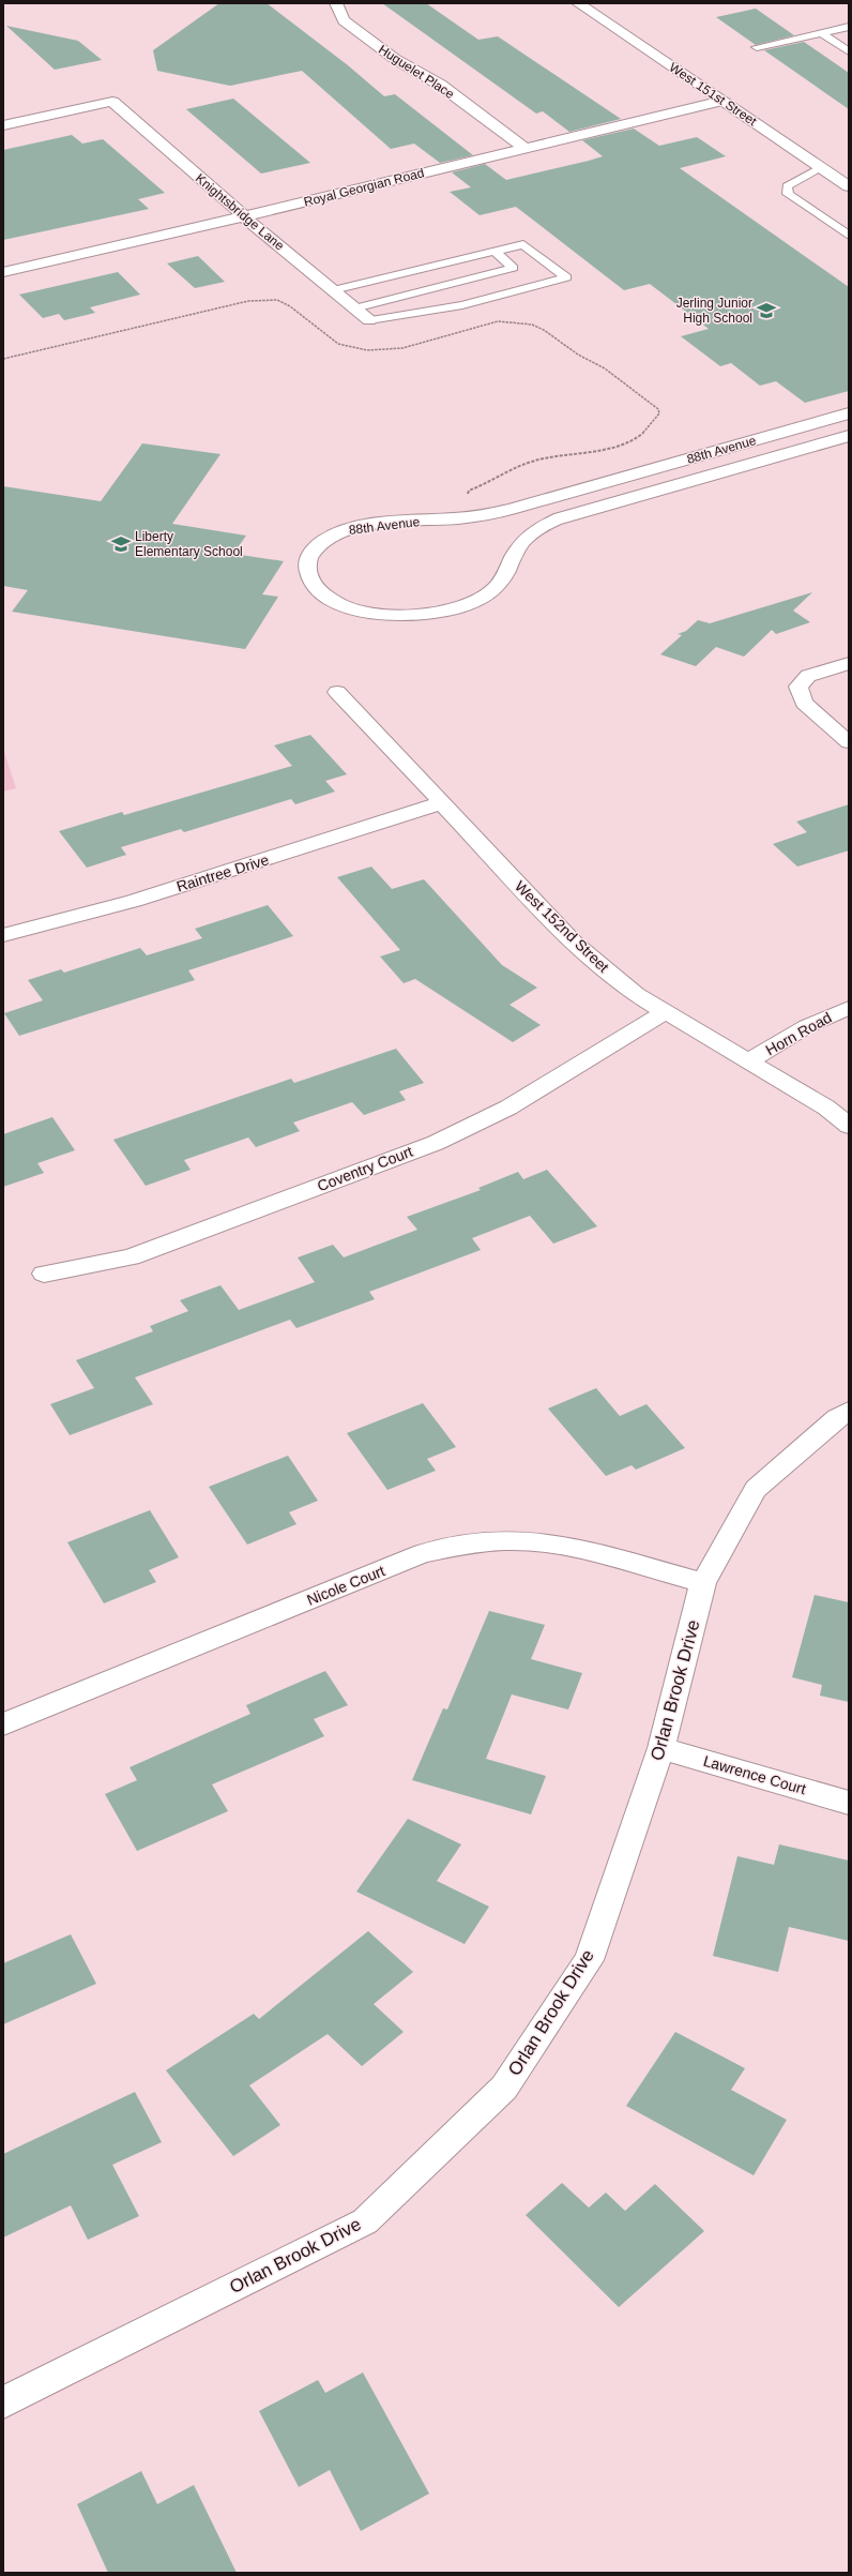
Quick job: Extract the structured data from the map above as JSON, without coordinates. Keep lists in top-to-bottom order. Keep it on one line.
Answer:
{"streets":{"street":["Huguelet Place","West 151st Street","Royal Georgian Road","Knightsbridge Lane","88th Avenue","Raintree Drive","West 152nd Street","Horn Road","Coventry Court","Nicole Court","Orlan Brook Drive","Lawrence Court"]},"crossings":[["Huguelet Place","Royal Georgian Road"],["West 151st Street","Royal Georgian Road"],["Royal Georgian Road","Knightsbridge Lane"],["Raintree Drive","West 152nd Street"],["West 152nd Street","Horn Road"],["West 152nd Street","Coventry Court"],["Nicole Court","Orlan Brook Drive"],["Orlan Brook Drive","Lawrence Court"]],"places":{"school or university":["Jerling Junior High School","Liberty Elementary School"]}}
